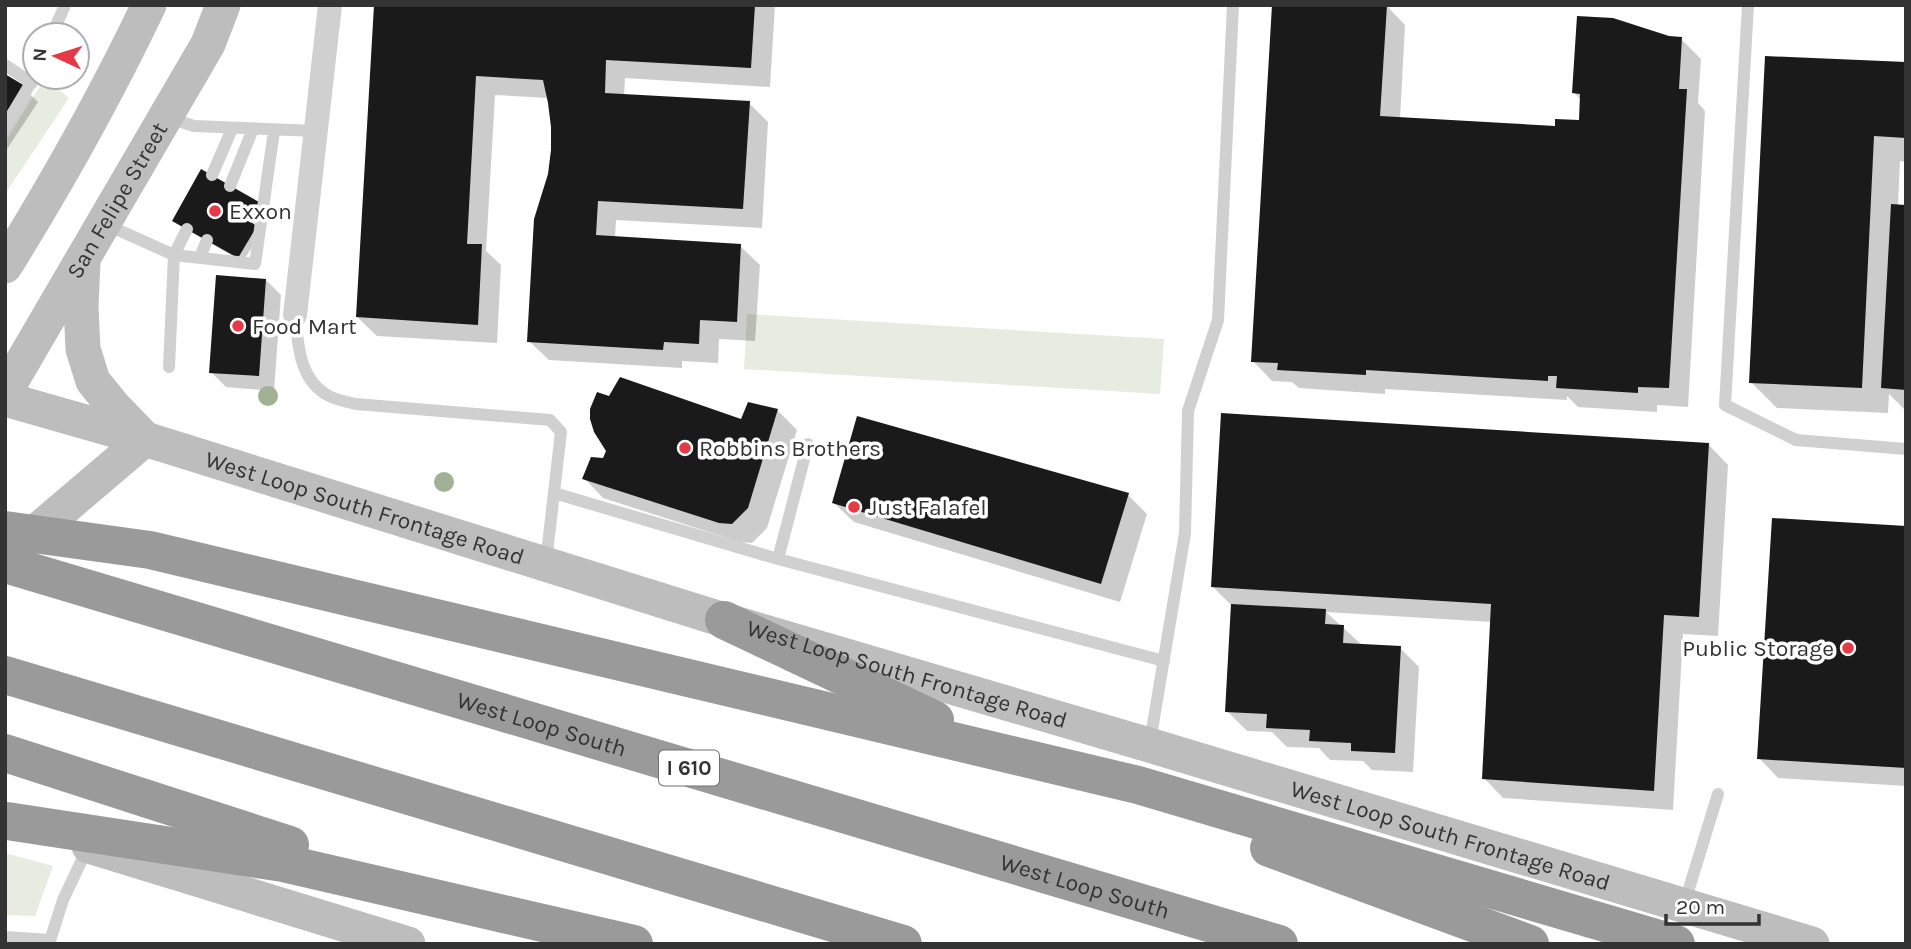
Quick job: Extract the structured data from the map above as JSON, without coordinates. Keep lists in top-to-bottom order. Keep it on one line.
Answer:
{"streets":{"highway":["West Loop South","I 610"],"main road":["San Felipe Street","West Loop South Frontage Road"]},"places":["Exxon","Food Mart","Robbins Brothers","Just Falafel","Public Storage"],"scale_bar":"20 m","north":"left"}
